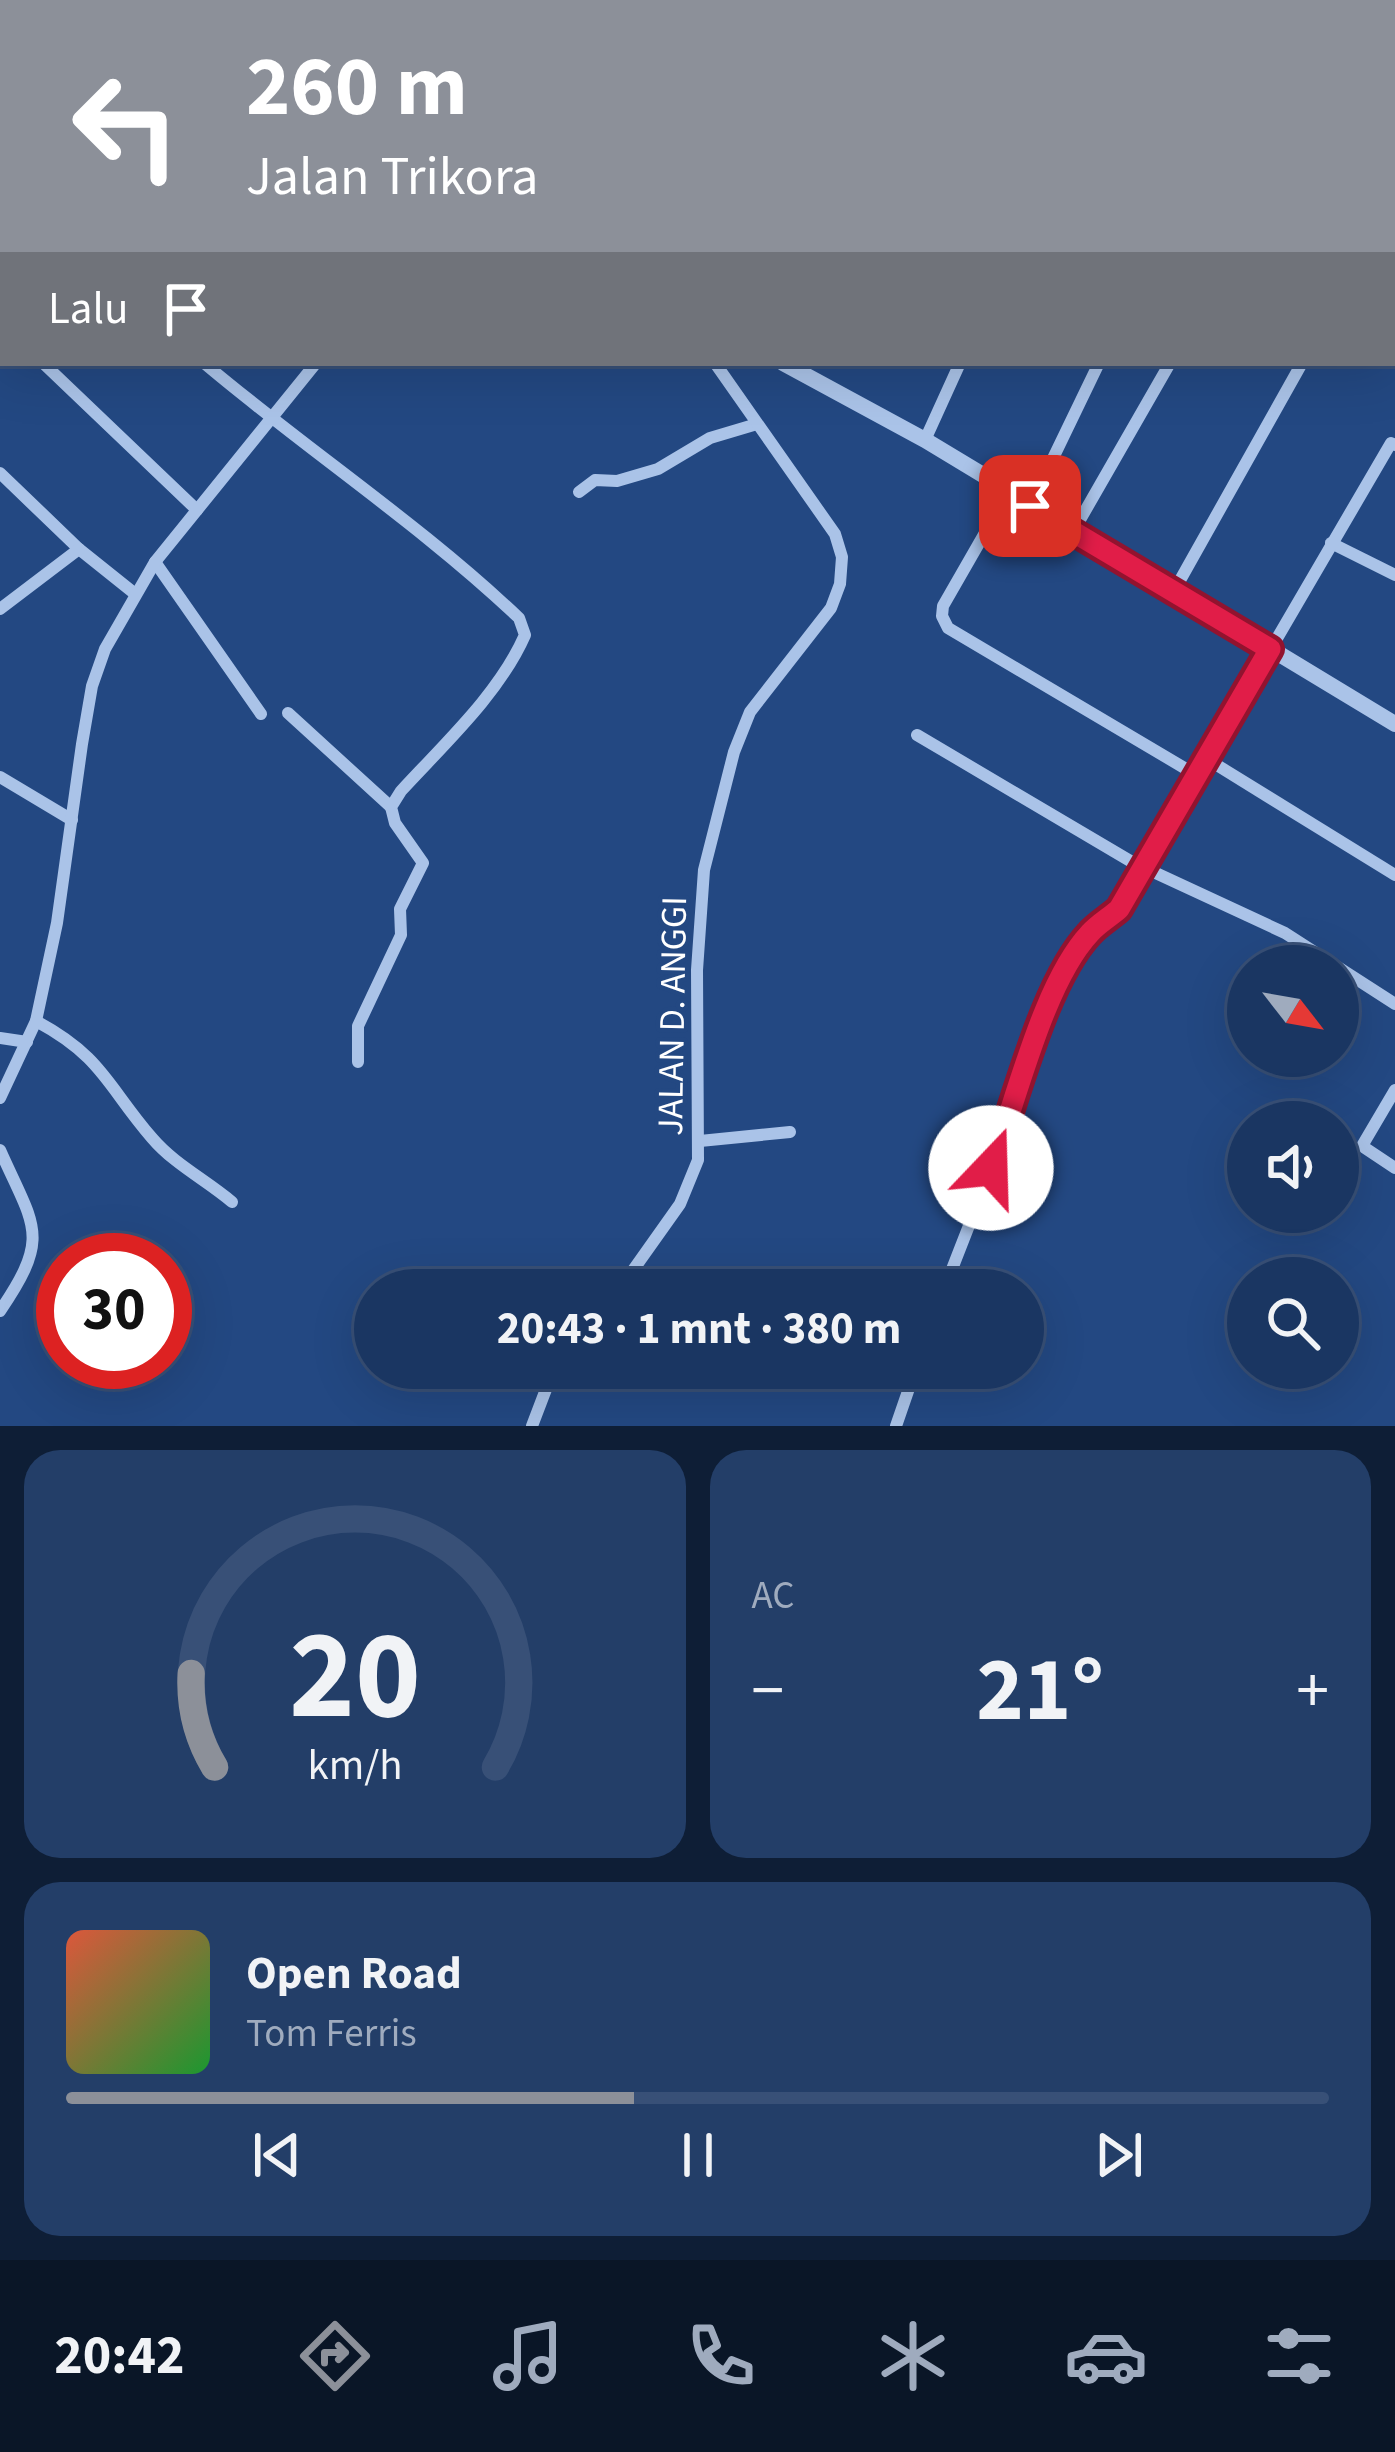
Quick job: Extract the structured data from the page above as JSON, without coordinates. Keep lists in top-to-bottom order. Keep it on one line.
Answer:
{"streets":{"street":["JALAN D. ANGGI"]},"north":"bottom right","page":{"turn":["260 m","Jalan Trikora"],"then":"Lalu","limit":"30","trip":"20:43 · 1 mnt · 380 m","tile":"AC","heat":["−","21°","+"],"song":["Open Road","Tom Ferris"],"tabs":"20:42","gauge":["20","km/h"]}}
